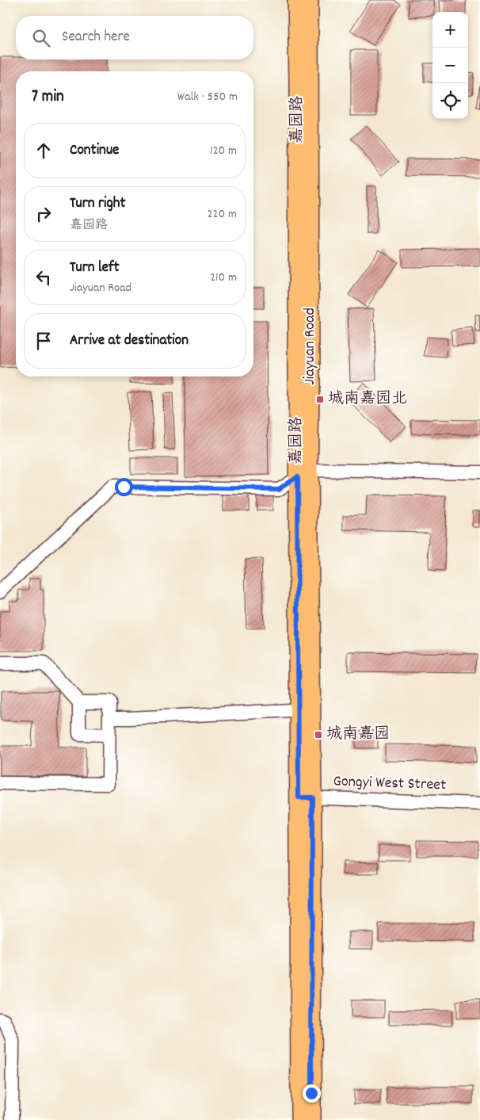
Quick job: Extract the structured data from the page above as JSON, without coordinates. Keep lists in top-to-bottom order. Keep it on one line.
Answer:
{"streets":{"main road":["嘉园路","Jiayuan Road"],"street":["Gongyi West Street"]},"crossings":[["嘉园路","Jiayuan Road"]],"places":{"transit":["城南嘉园北","城南嘉园"]},"page":{"map_buttons":["+","−"],"search":"Search here","heading":["7 min","Walk · 550 m"],"list":[["Continue","120 m"],["Turn right","嘉园路","220 m"],["Turn left","Jiayuan Road","210 m"],"Arrive at destination"]}}
